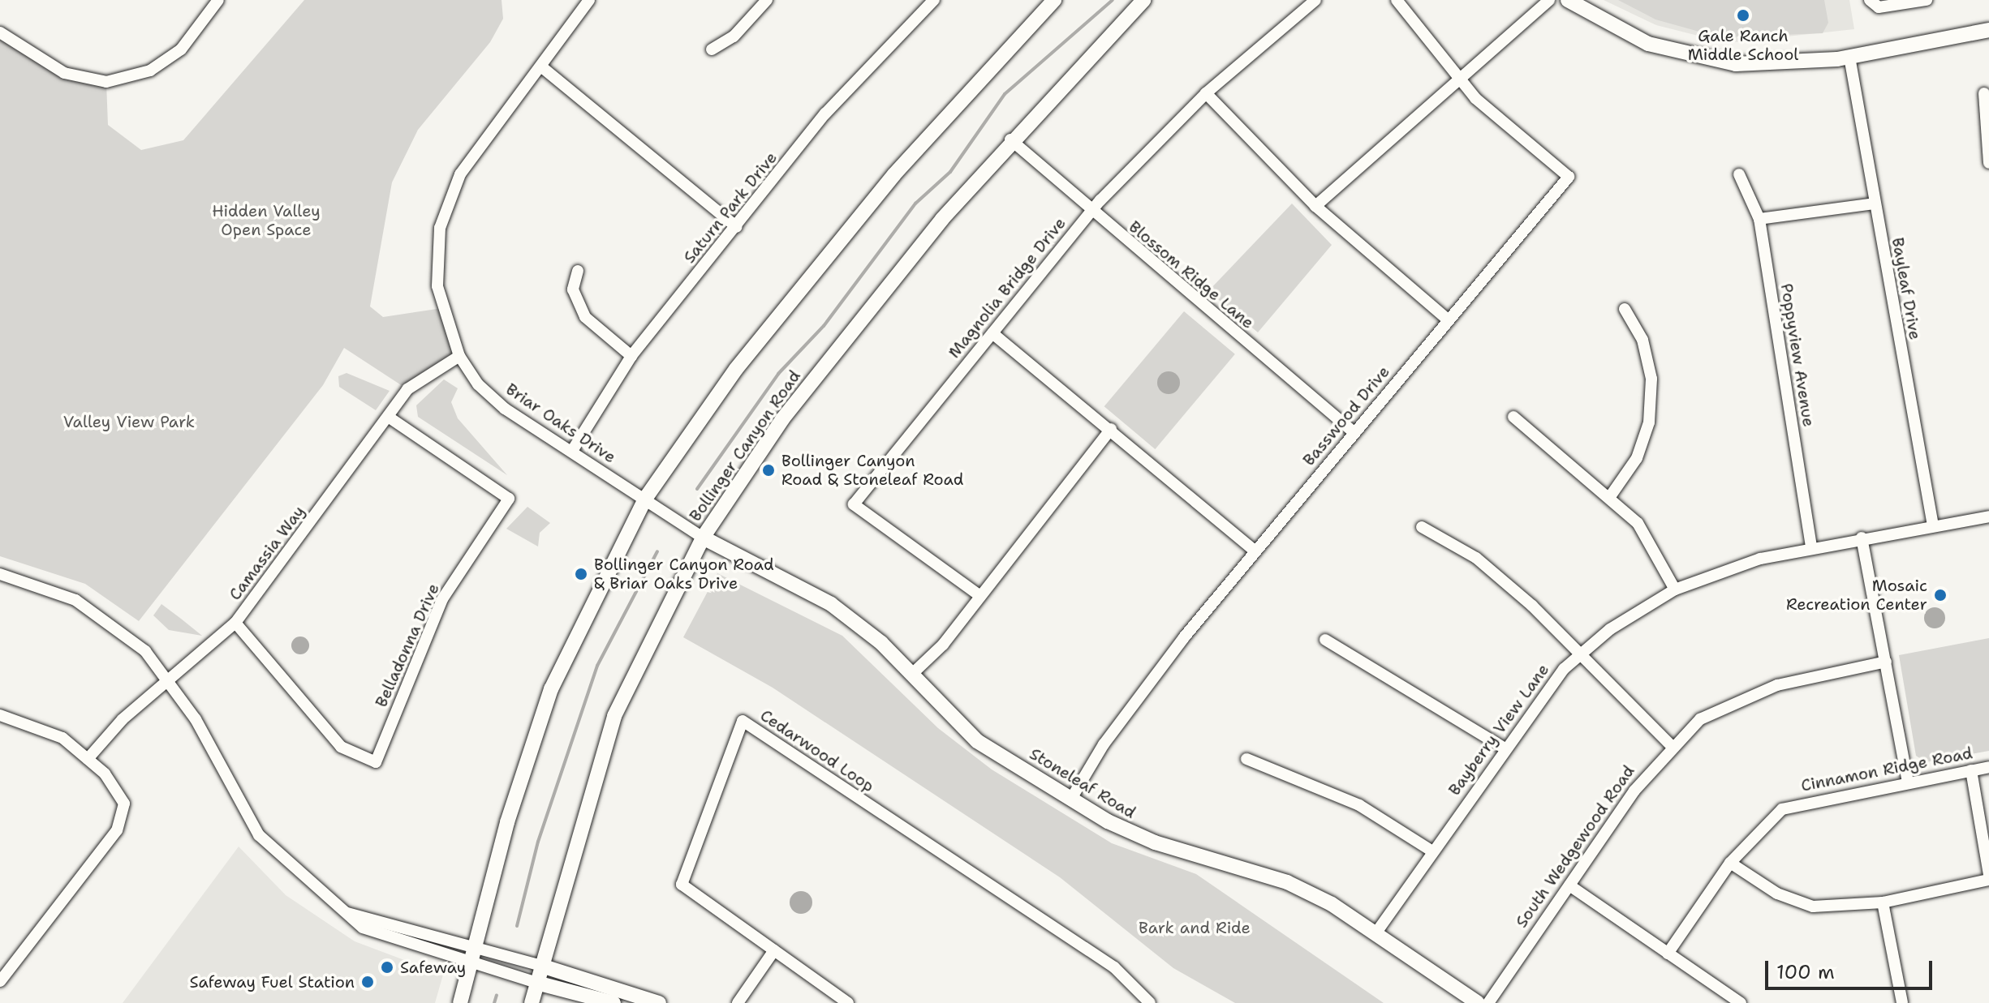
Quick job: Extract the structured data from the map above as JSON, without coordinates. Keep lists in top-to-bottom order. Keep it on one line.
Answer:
{"streets":{"main road":["Bollinger Canyon Road","Stoneleaf Road"],"street":["Saturn Park Drive","Blossom Ridge Lane","Magnolia Bridge Drive","Bayleaf Drive","Poppyview Avenue","Basswood Drive","Briar Oaks Drive","Camassia Way","Belladonna Drive","Bayberry View Lane","Cedarwood Loop","Cinnamon Ridge Road","South Wedgewood Road"]},"crossings":[["Saturn Park Drive","Briar Oaks Drive"],["Blossom Ridge Lane","Magnolia Bridge Drive"],["Blossom Ridge Lane","Basswood Drive"],["Blossom Ridge Lane","Bollinger Canyon Road"],["Bayleaf Drive","Bayberry View Lane"],["Poppyview Avenue","Bayberry View Lane"],["Basswood Drive","Stoneleaf Road"],["Briar Oaks Drive","Bollinger Canyon Road"],["Briar Oaks Drive","Camassia Way"],["Briar Oaks Drive","Stoneleaf Road"],["Bollinger Canyon Road","Stoneleaf Road"],["Camassia Way","Belladonna Drive"],["Bayberry View Lane","Stoneleaf Road"]],"parks":["Hidden Valley Open Space","Valley View Park","Bark and Ride"],"places":["Gale Ranch Middle School","Bollinger Canyon Road & Stoneleaf Road","Bollinger Canyon Road & Briar Oaks Drive","Mosaic Recreation Center","Safeway","Safeway Fuel Station"],"scale_bar":"100 m"}
